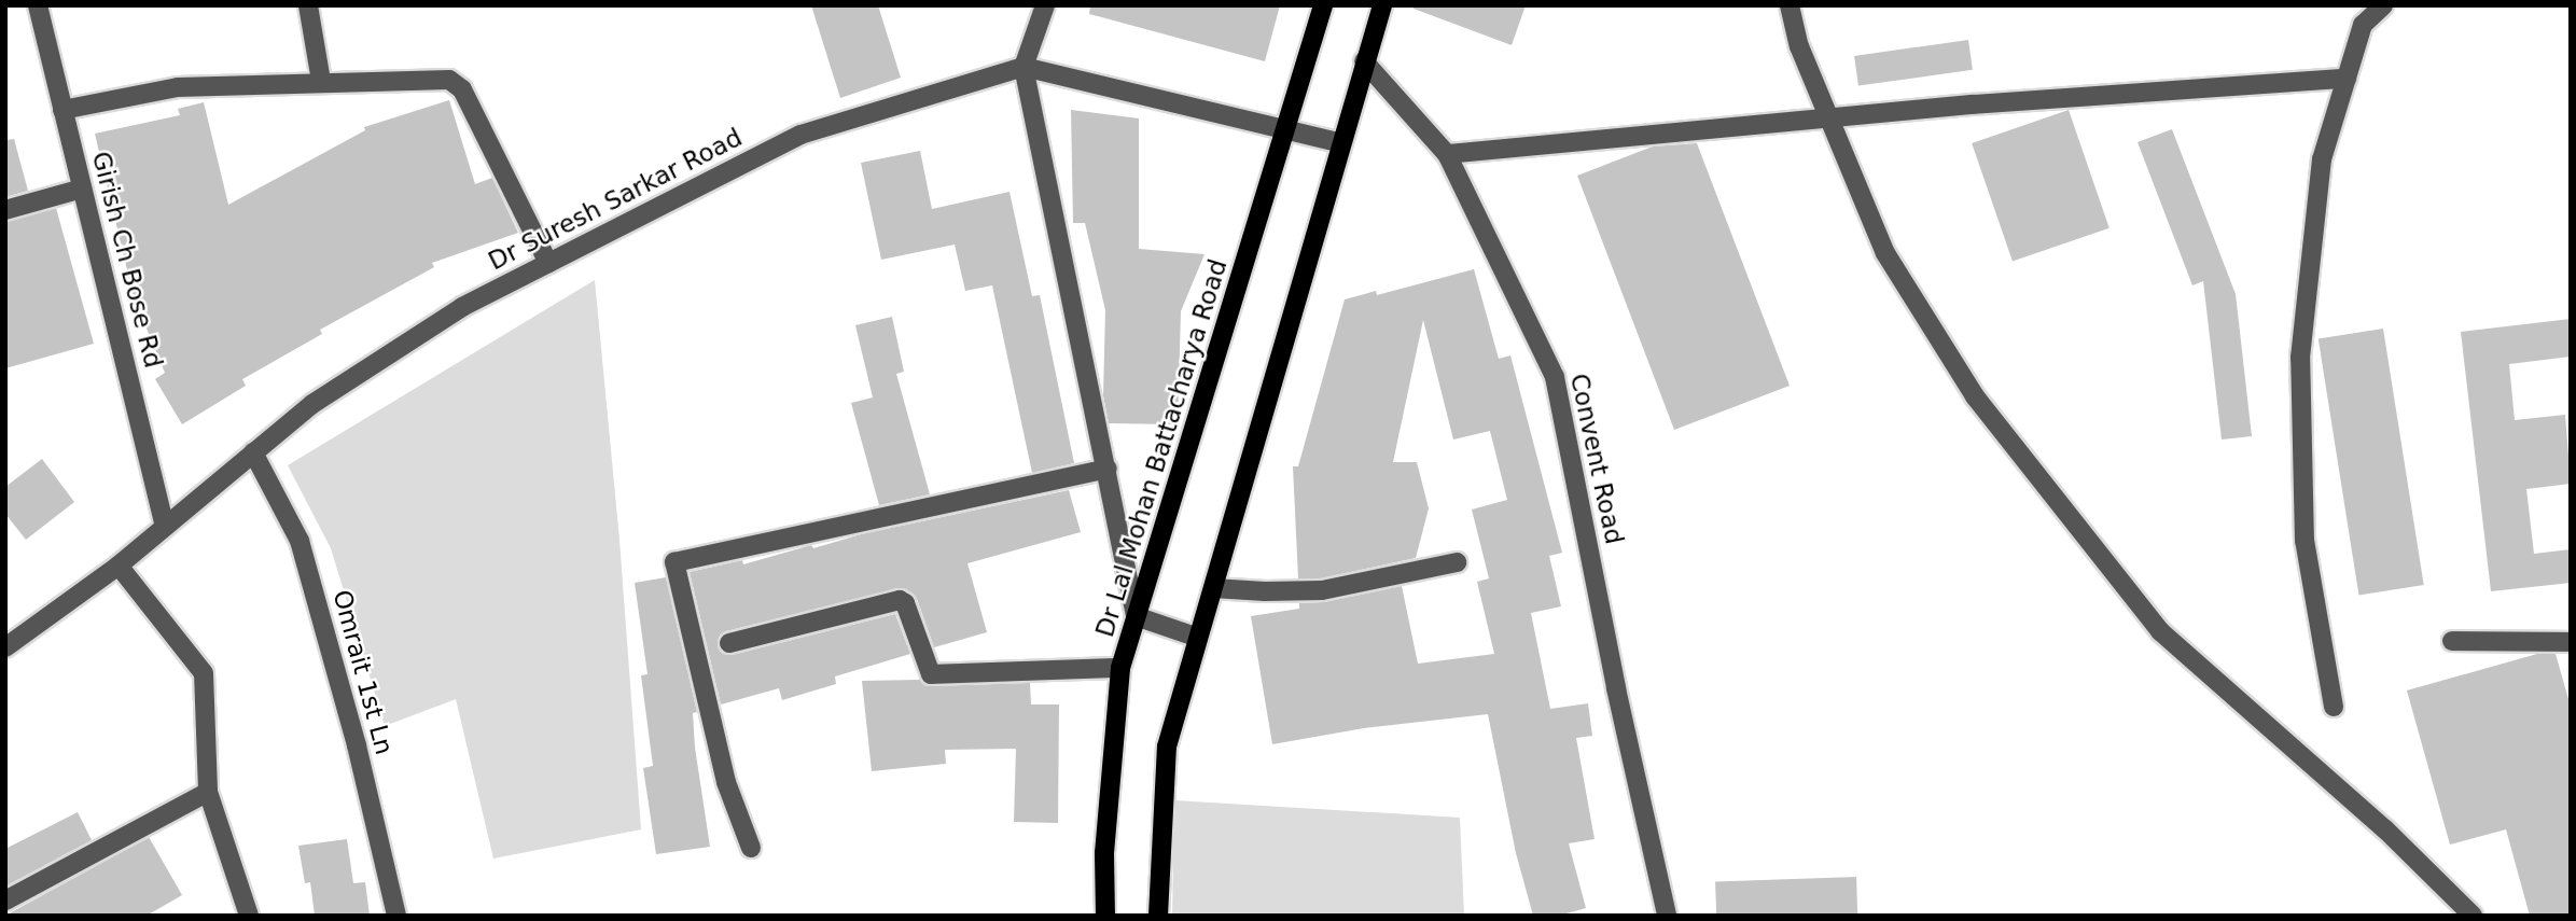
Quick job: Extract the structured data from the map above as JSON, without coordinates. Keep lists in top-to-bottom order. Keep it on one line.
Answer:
{"streets":{"main road":["Dr Lal Mohan Battacharya Road"],"street":["Dr Suresh Sarkar Road","Girish Ch Bose Rd","Convent Road","Omrait 1st Ln"]},"crossings":[["Dr Suresh Sarkar Road","Girish Ch Bose Rd"],["Dr Suresh Sarkar Road","Omrait 1st Ln"]]}
